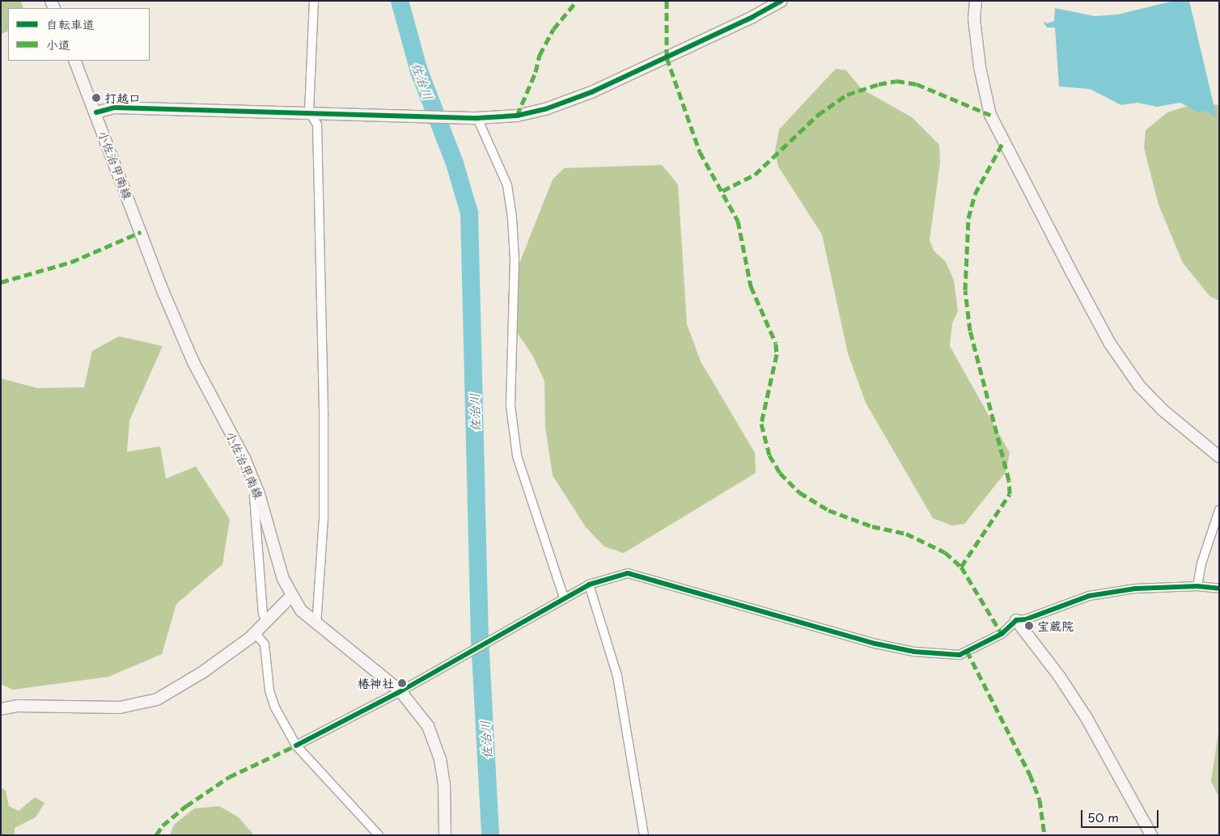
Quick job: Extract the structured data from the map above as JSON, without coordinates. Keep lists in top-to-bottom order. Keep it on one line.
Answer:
{"streets":{"street":["小佐治甲南線"]},"water":["佐治川"],"places":["打越口","宝蔵院","椿神社"],"legend":["自転車道","小道"],"scale_bar":"50 m"}
